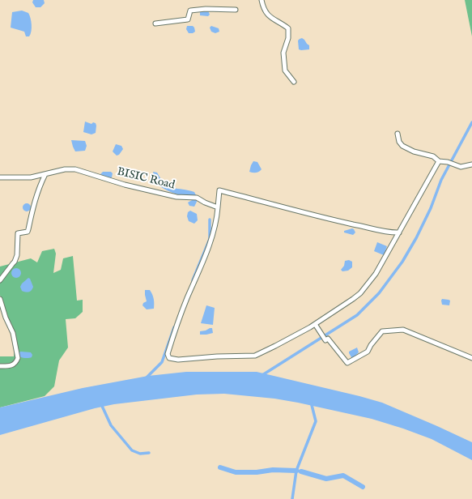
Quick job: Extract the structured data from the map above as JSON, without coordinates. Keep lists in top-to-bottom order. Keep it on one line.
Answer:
{"streets":{"street":["BISIC Road"]}}
